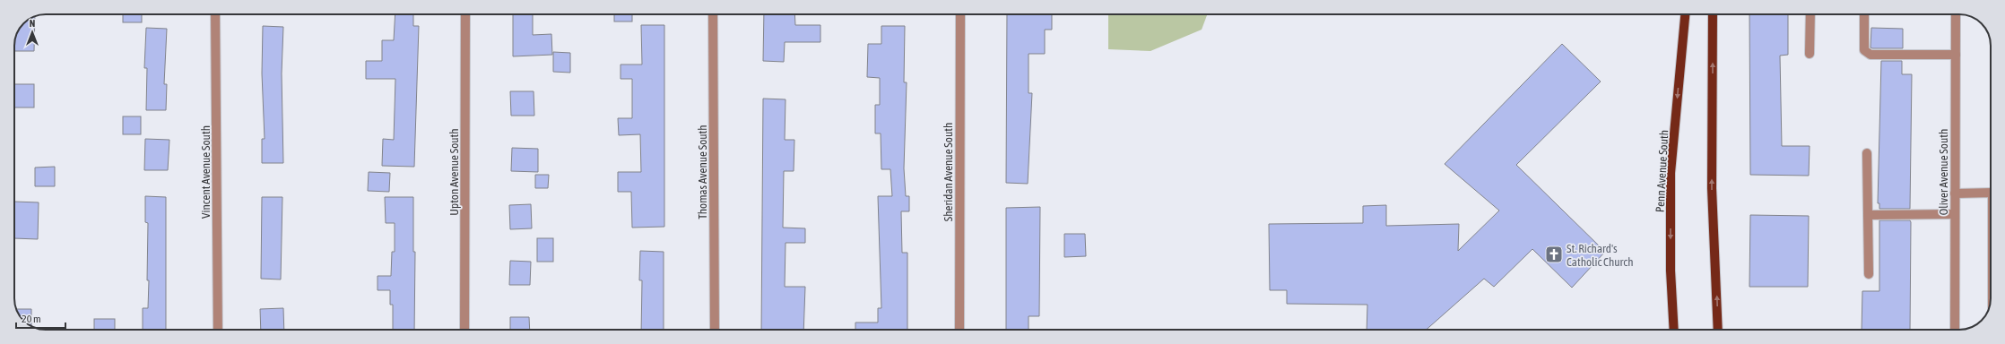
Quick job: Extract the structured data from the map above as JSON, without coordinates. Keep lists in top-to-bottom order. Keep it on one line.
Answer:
{"streets":{"main road":["Penn Avenue South"],"street":["Vincent Avenue South","Upton Avenue South","Thomas Avenue South","Sheridan Avenue South","Oliver Avenue South"]},"places":{"church":["St. Richard's Catholic Church"]},"scale_bar":"20 m","north":"top"}
